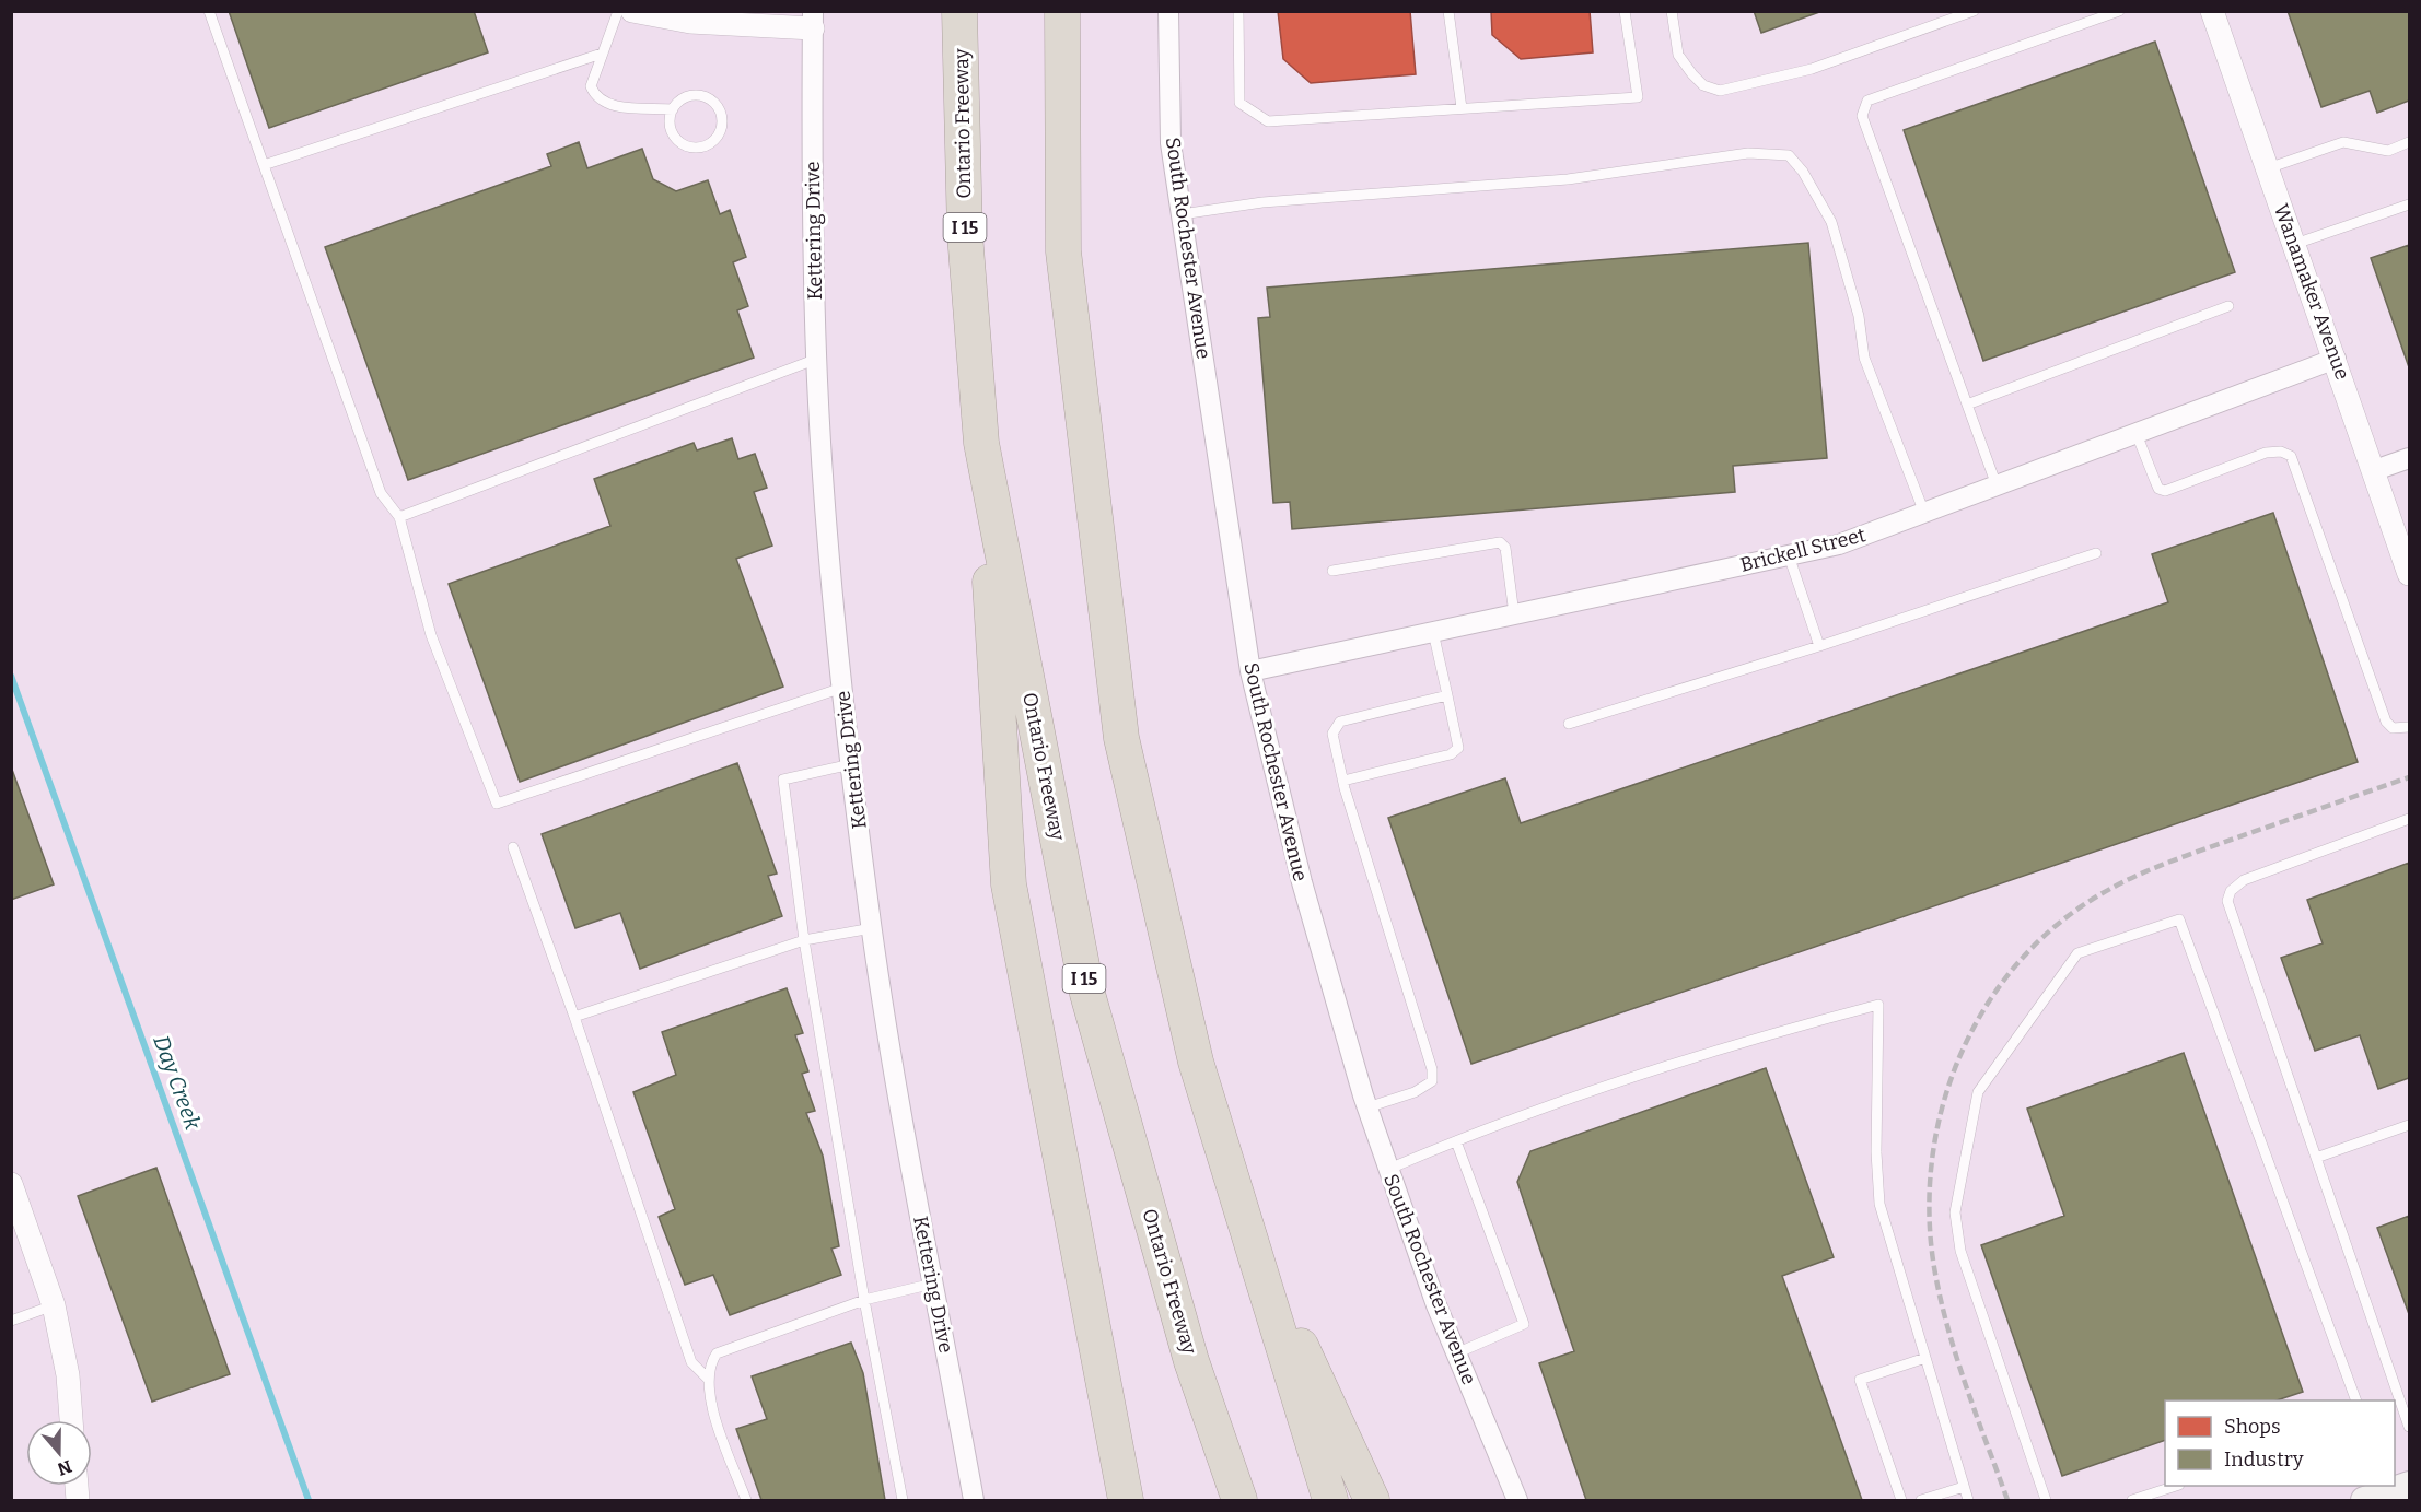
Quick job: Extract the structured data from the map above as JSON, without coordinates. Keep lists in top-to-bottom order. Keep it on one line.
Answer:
{"streets":{"highway":["Ontario Freeway","I 15"],"street":["Kettering Drive","South Rochester Avenue","Wanamaker Avenue","Brickell Street"]},"crossings":[["South Rochester Avenue","Brickell Street"],["Wanamaker Avenue","Brickell Street"]],"water":["Day Creek"],"legend":["Shops","Industry"],"north":"bottom"}
